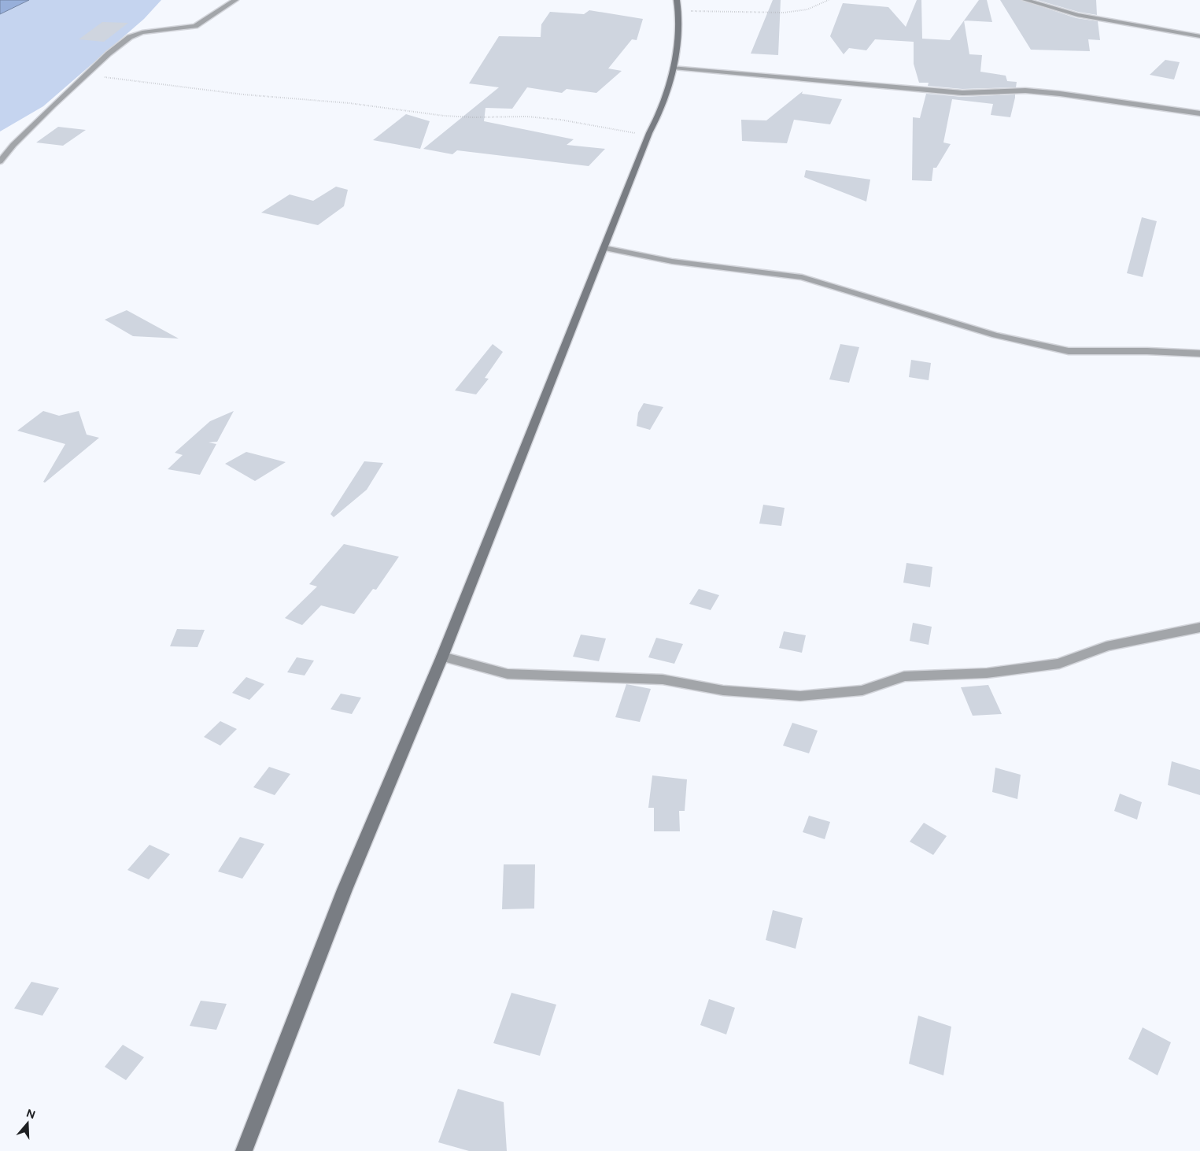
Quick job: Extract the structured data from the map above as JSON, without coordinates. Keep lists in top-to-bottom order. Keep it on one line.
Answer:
{"north":"top"}
